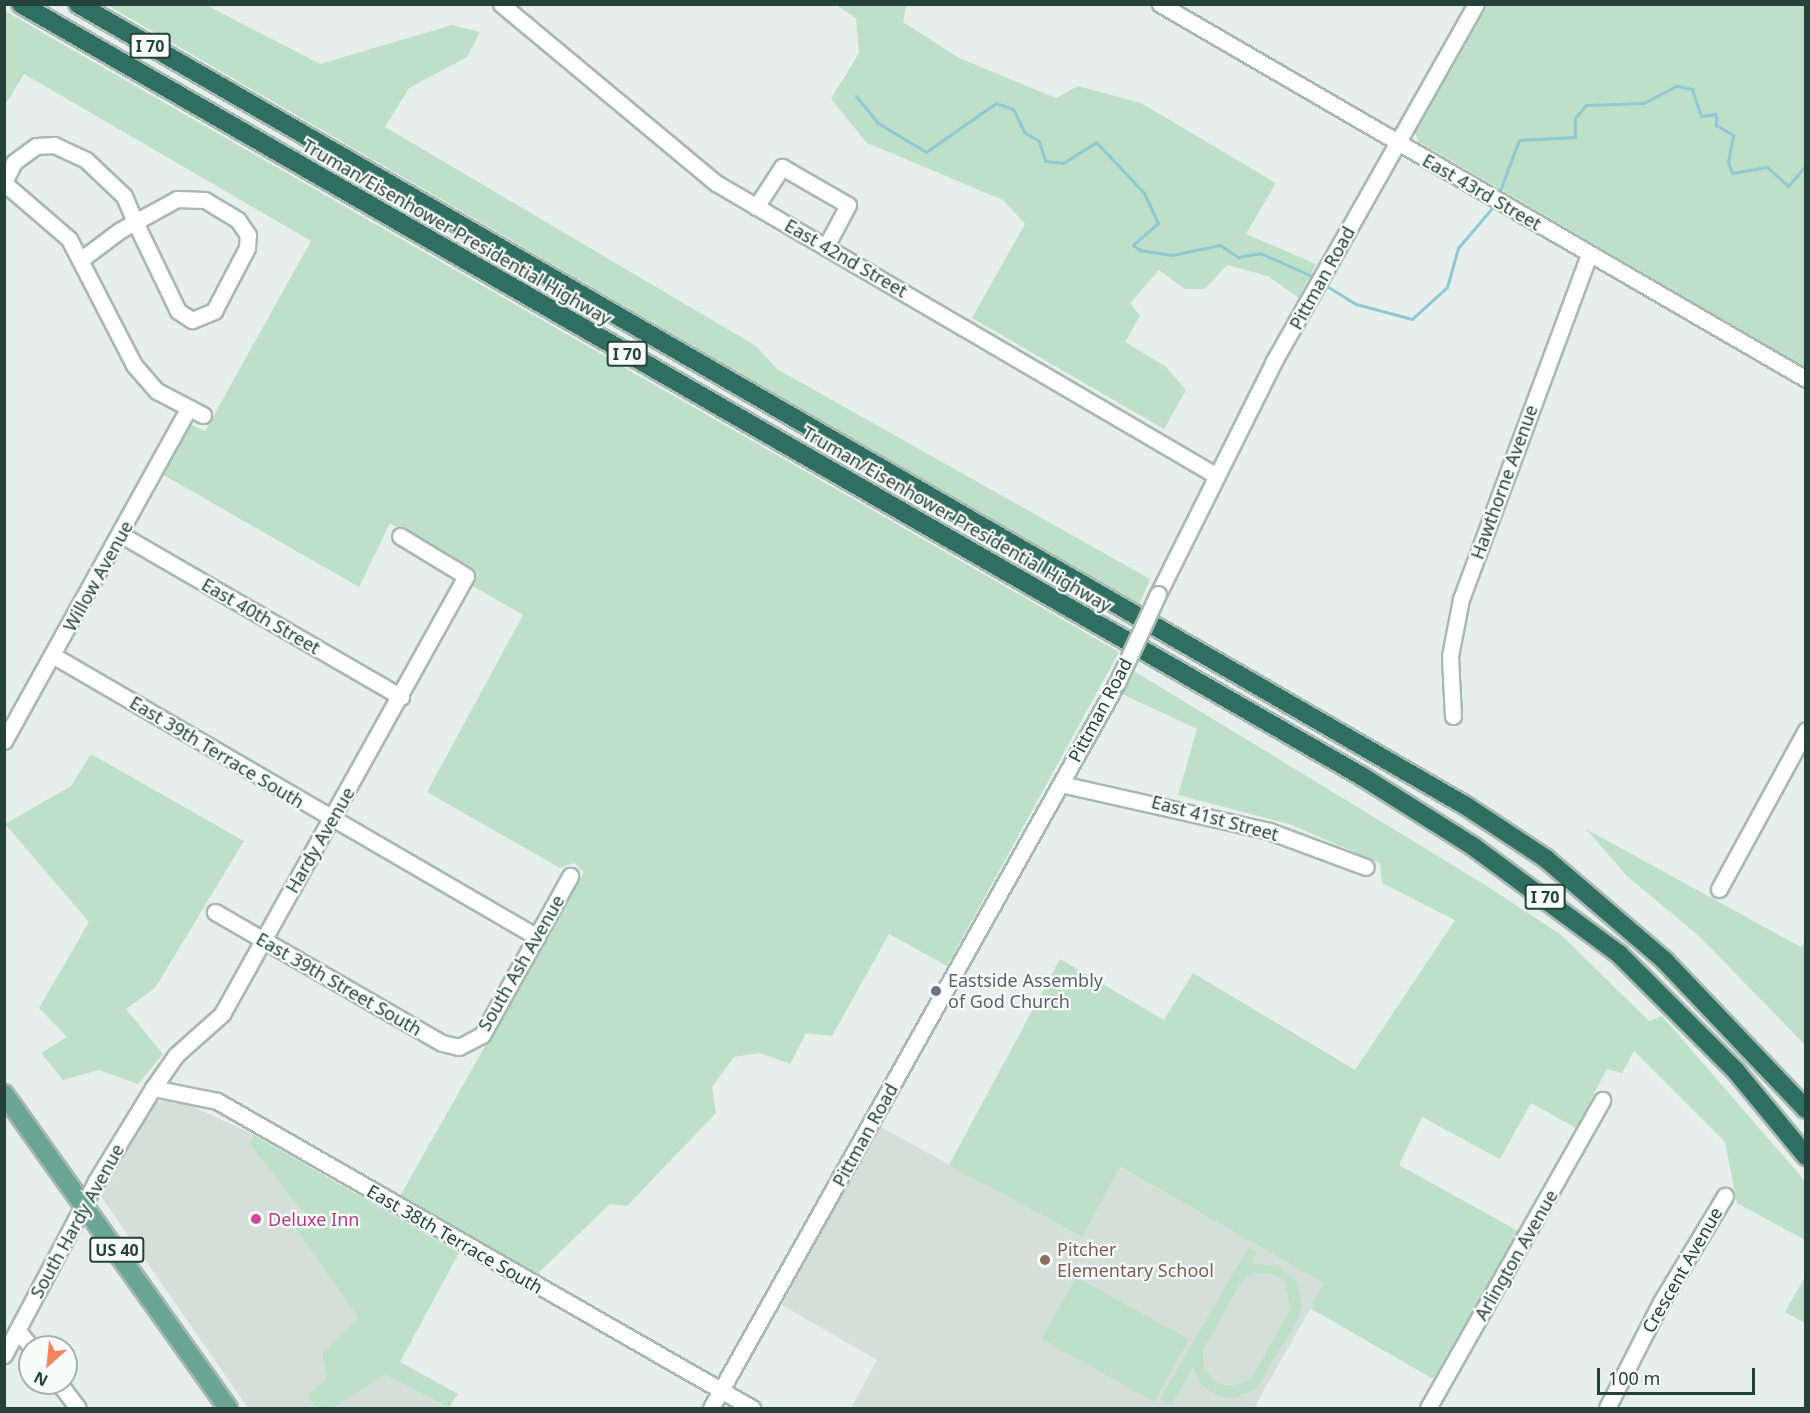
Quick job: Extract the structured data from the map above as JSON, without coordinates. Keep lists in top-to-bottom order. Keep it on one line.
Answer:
{"streets":{"highway":["I 70","Truman/Eisenhower Presidential Highway"],"main road":["US 40"],"street":["East 43rd Street","East 42nd Street","Pittman Road","Hawthorne Avenue","Willow Avenue","East 40th Street","East 39th Terrace South","East 41st Street","Hardy Avenue","South Ash Avenue","East 39th Street South","South Hardy Avenue","East 38th Terrace South","Arlington Avenue","Crescent Avenue"]},"crossings":[["East 43rd Street","Pittman Road"],["East 43rd Street","Hawthorne Avenue"],["East 42nd Street","Pittman Road"],["Pittman Road","East 41st Street"],["Pittman Road","East 38th Terrace South"],["Willow Avenue","East 40th Street"],["Willow Avenue","East 39th Terrace South"],["East 40th Street","Hardy Avenue"],["East 39th Terrace South","Hardy Avenue"],["East 39th Terrace South","South Ash Avenue"],["Hardy Avenue","East 39th Street South"],["Hardy Avenue","South Hardy Avenue"],["Hardy Avenue","East 38th Terrace South"],["South Ash Avenue","East 39th Street South"],["South Hardy Avenue","East 38th Terrace South"],["South Hardy Avenue","US 40"]],"places":["Eastside Assembly of God Church","Deluxe Inn","Pitcher Elementary School"],"scale_bar":"100 m","north":"bottom left"}
